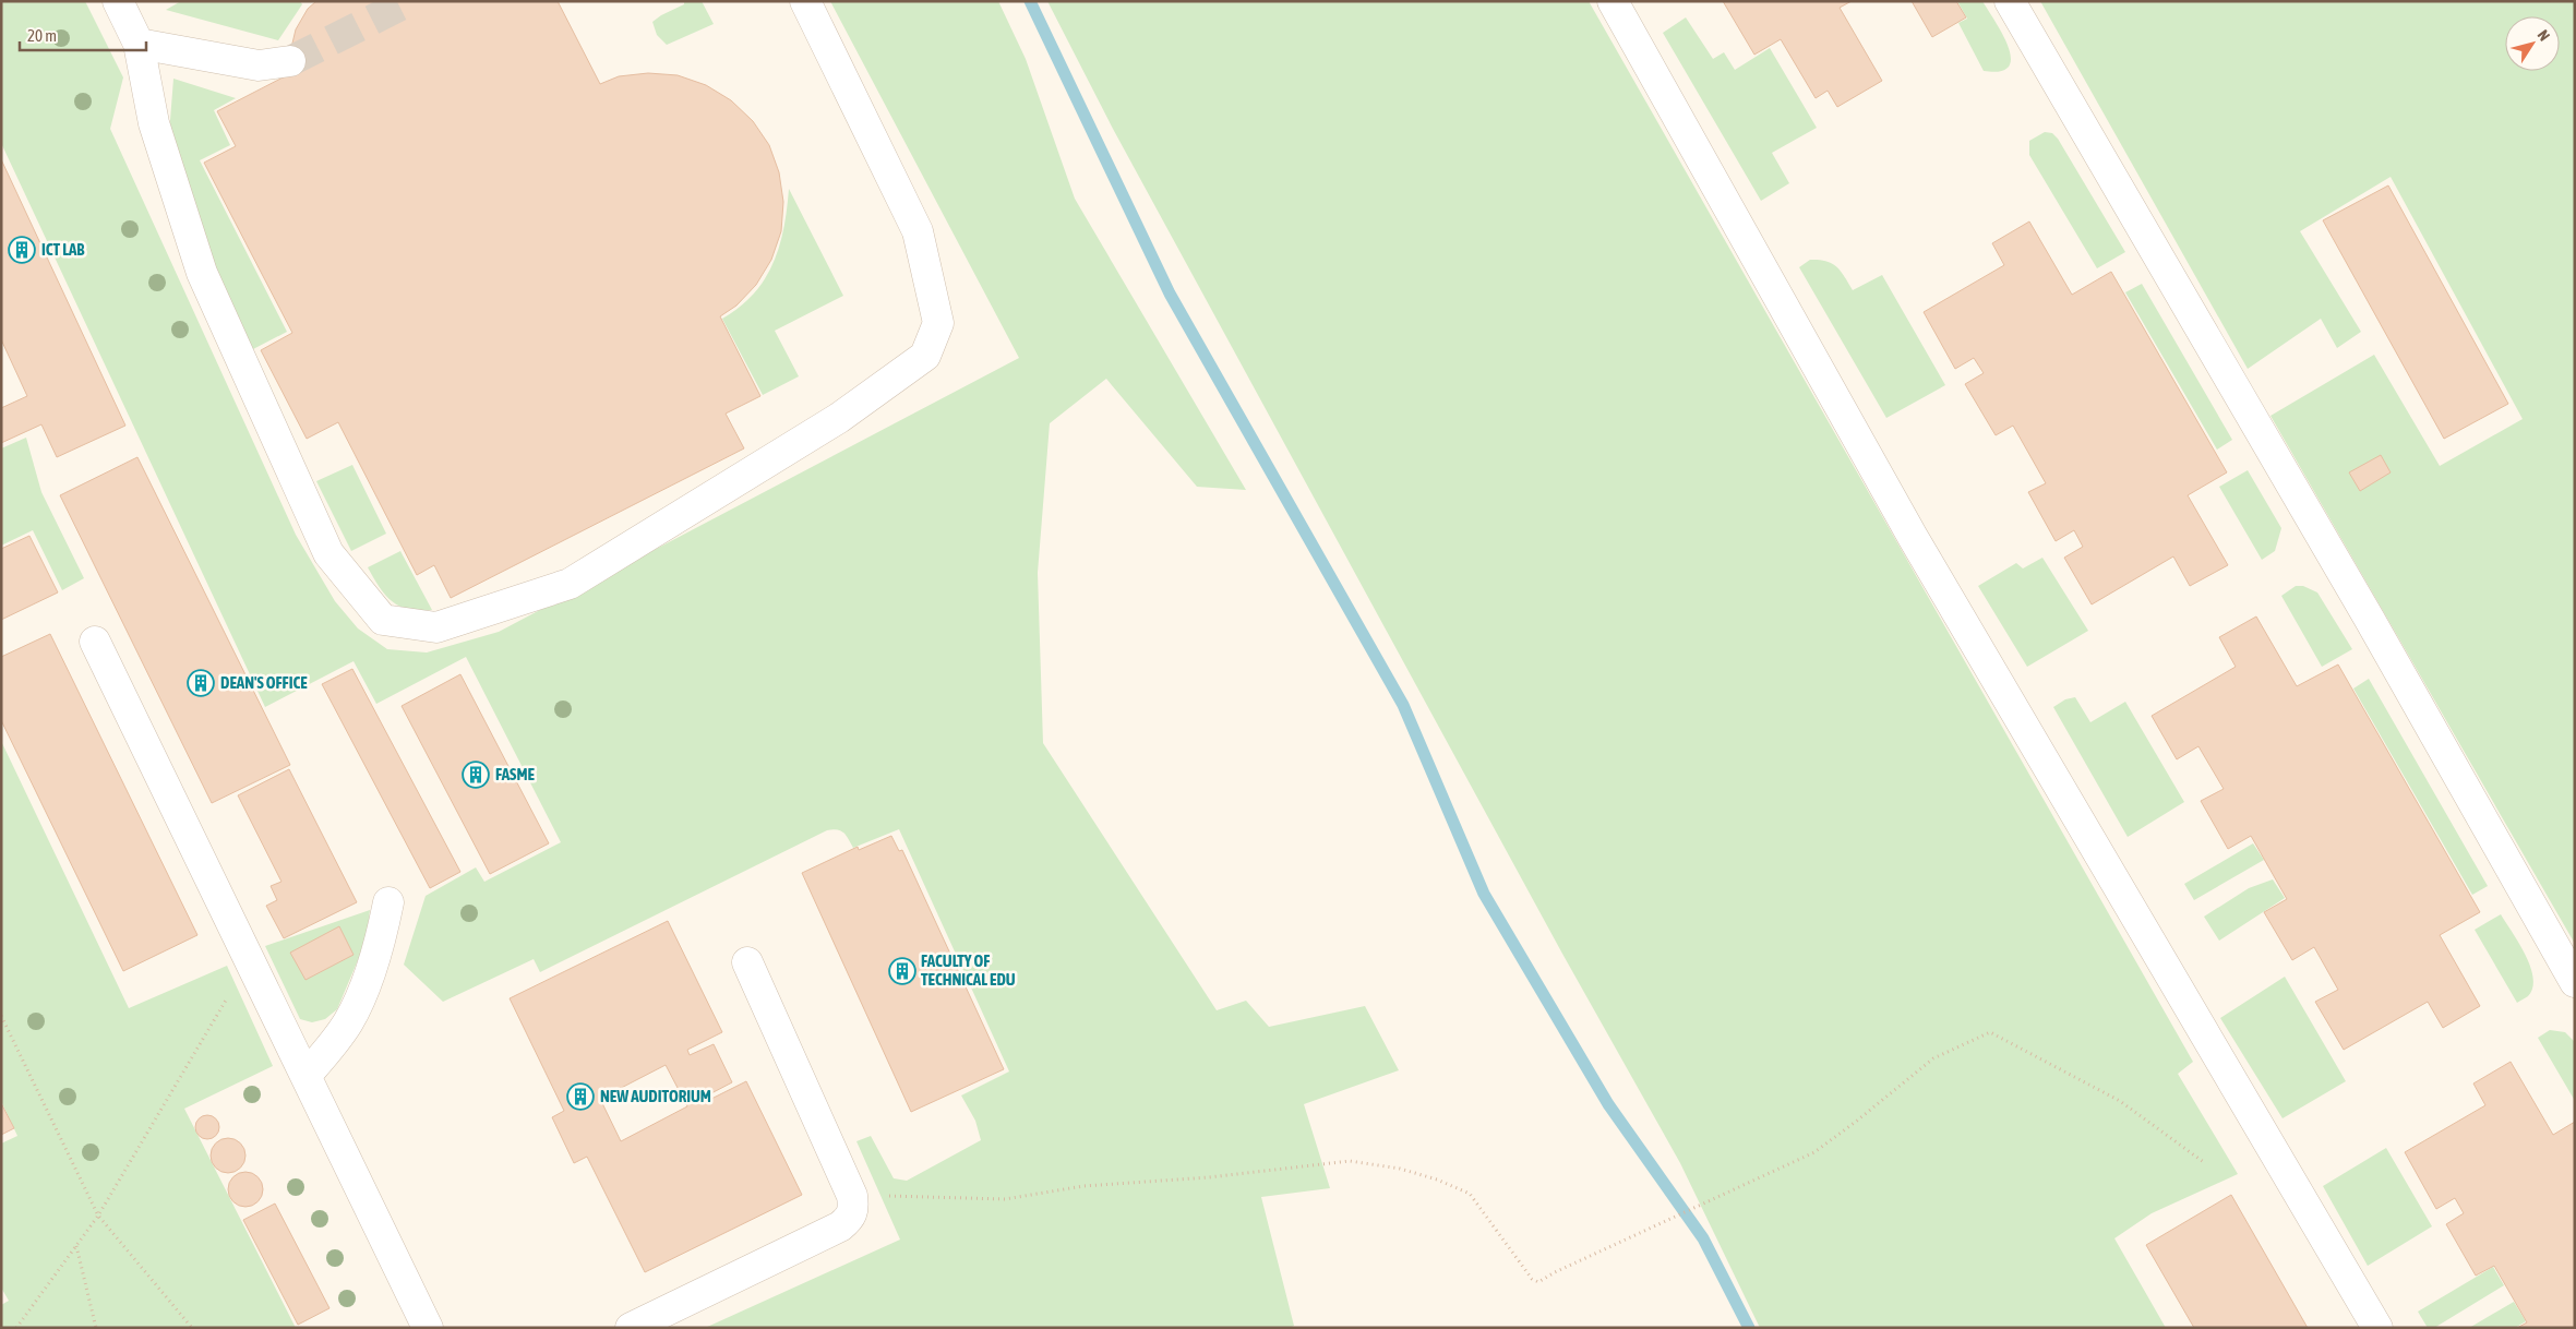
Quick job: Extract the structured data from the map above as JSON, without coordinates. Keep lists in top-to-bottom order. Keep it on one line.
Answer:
{"places":{"building":["ICT LAB","DEAN'S OFFICE","FASME","FACULTY OF TECHNICAL EDU","NEW AUDITORIUM"]},"scale_bar":"20 m","north":"top right"}
